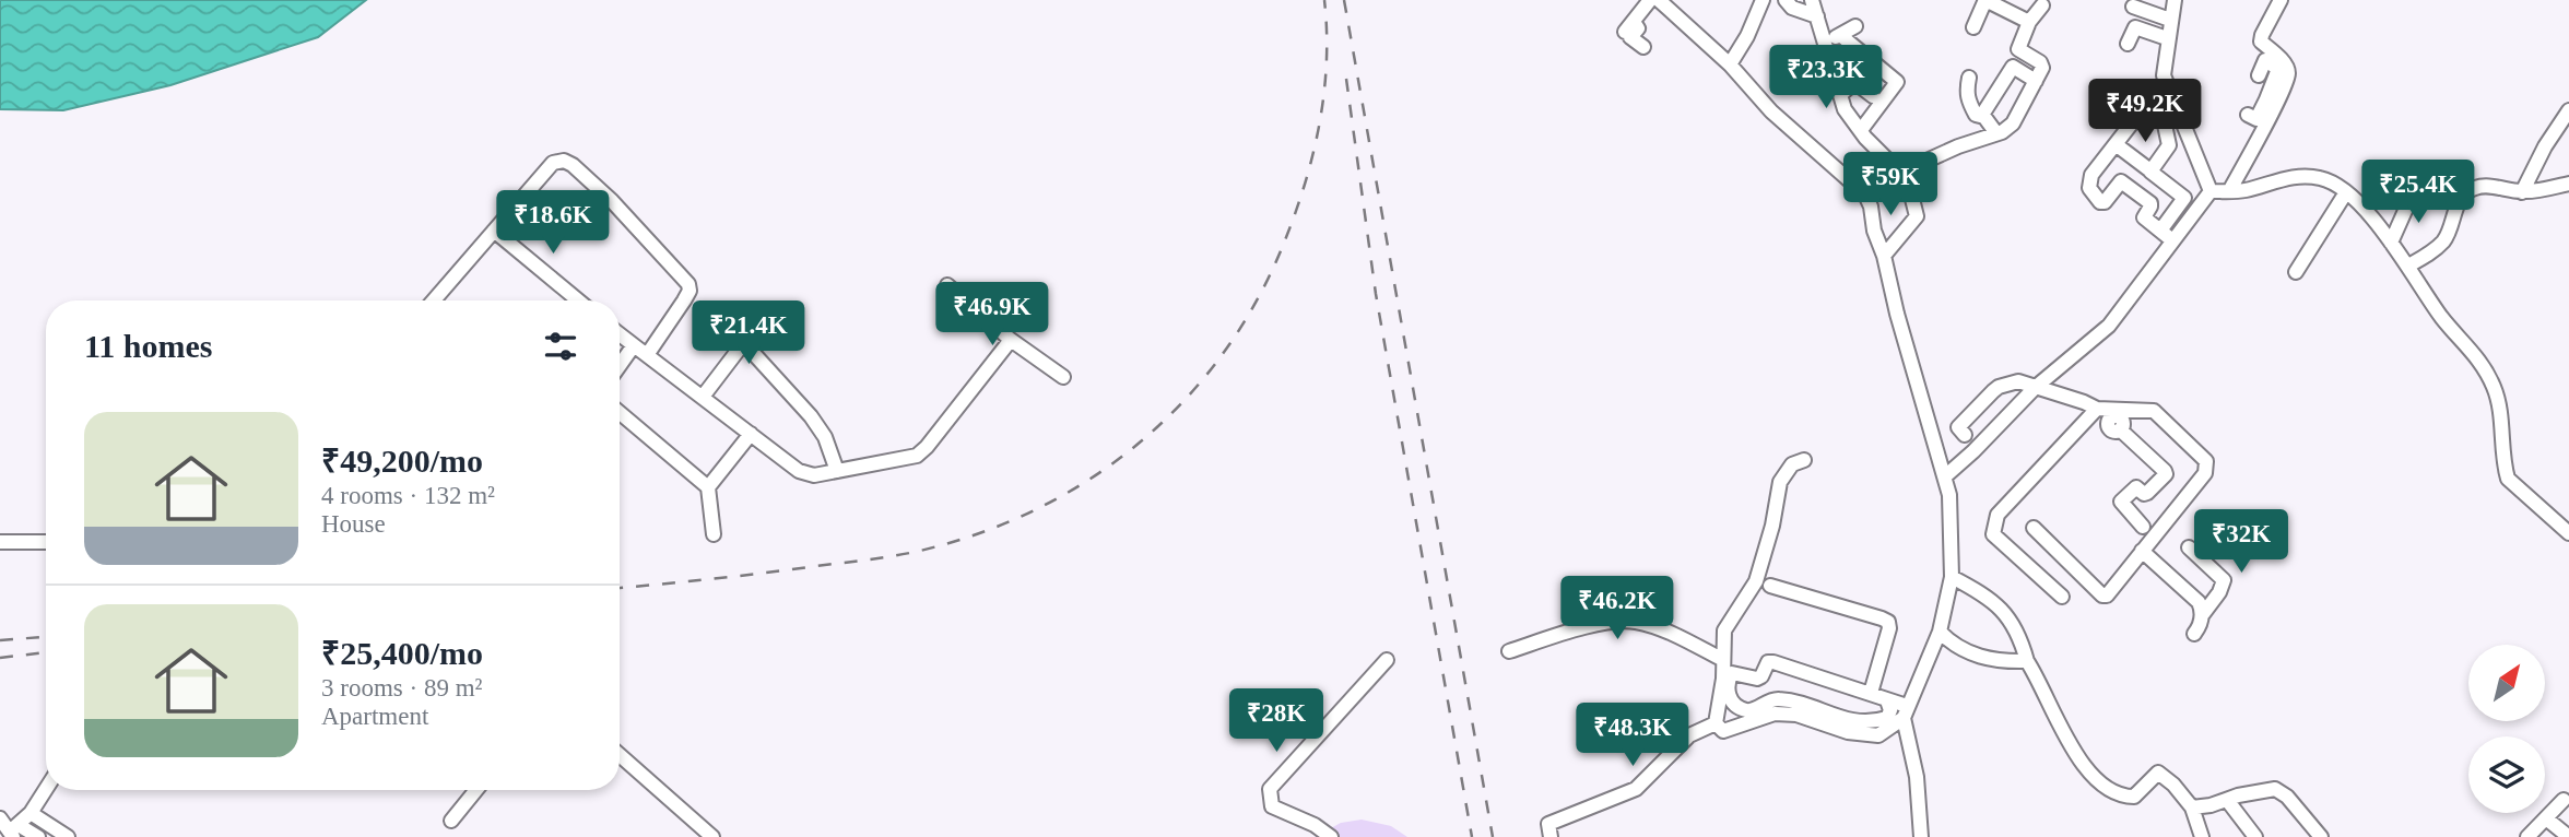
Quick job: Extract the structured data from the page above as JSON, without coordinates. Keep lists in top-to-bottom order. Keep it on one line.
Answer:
{"north":"top right","page":{"price":["₹23.3K","₹49.2K","₹59K","₹25.4K","₹18.6K","₹46.9K","₹21.4K","₹32K","₹46.2K","₹28K","₹48.3K"],"heading":"11 homes","list":[{"name":"₹49,200/mo","note":"4 rooms · 132 m² · House"},{"name":"₹25,400/mo","note":"3 rooms · 89 m² · Apartment"}]}}
